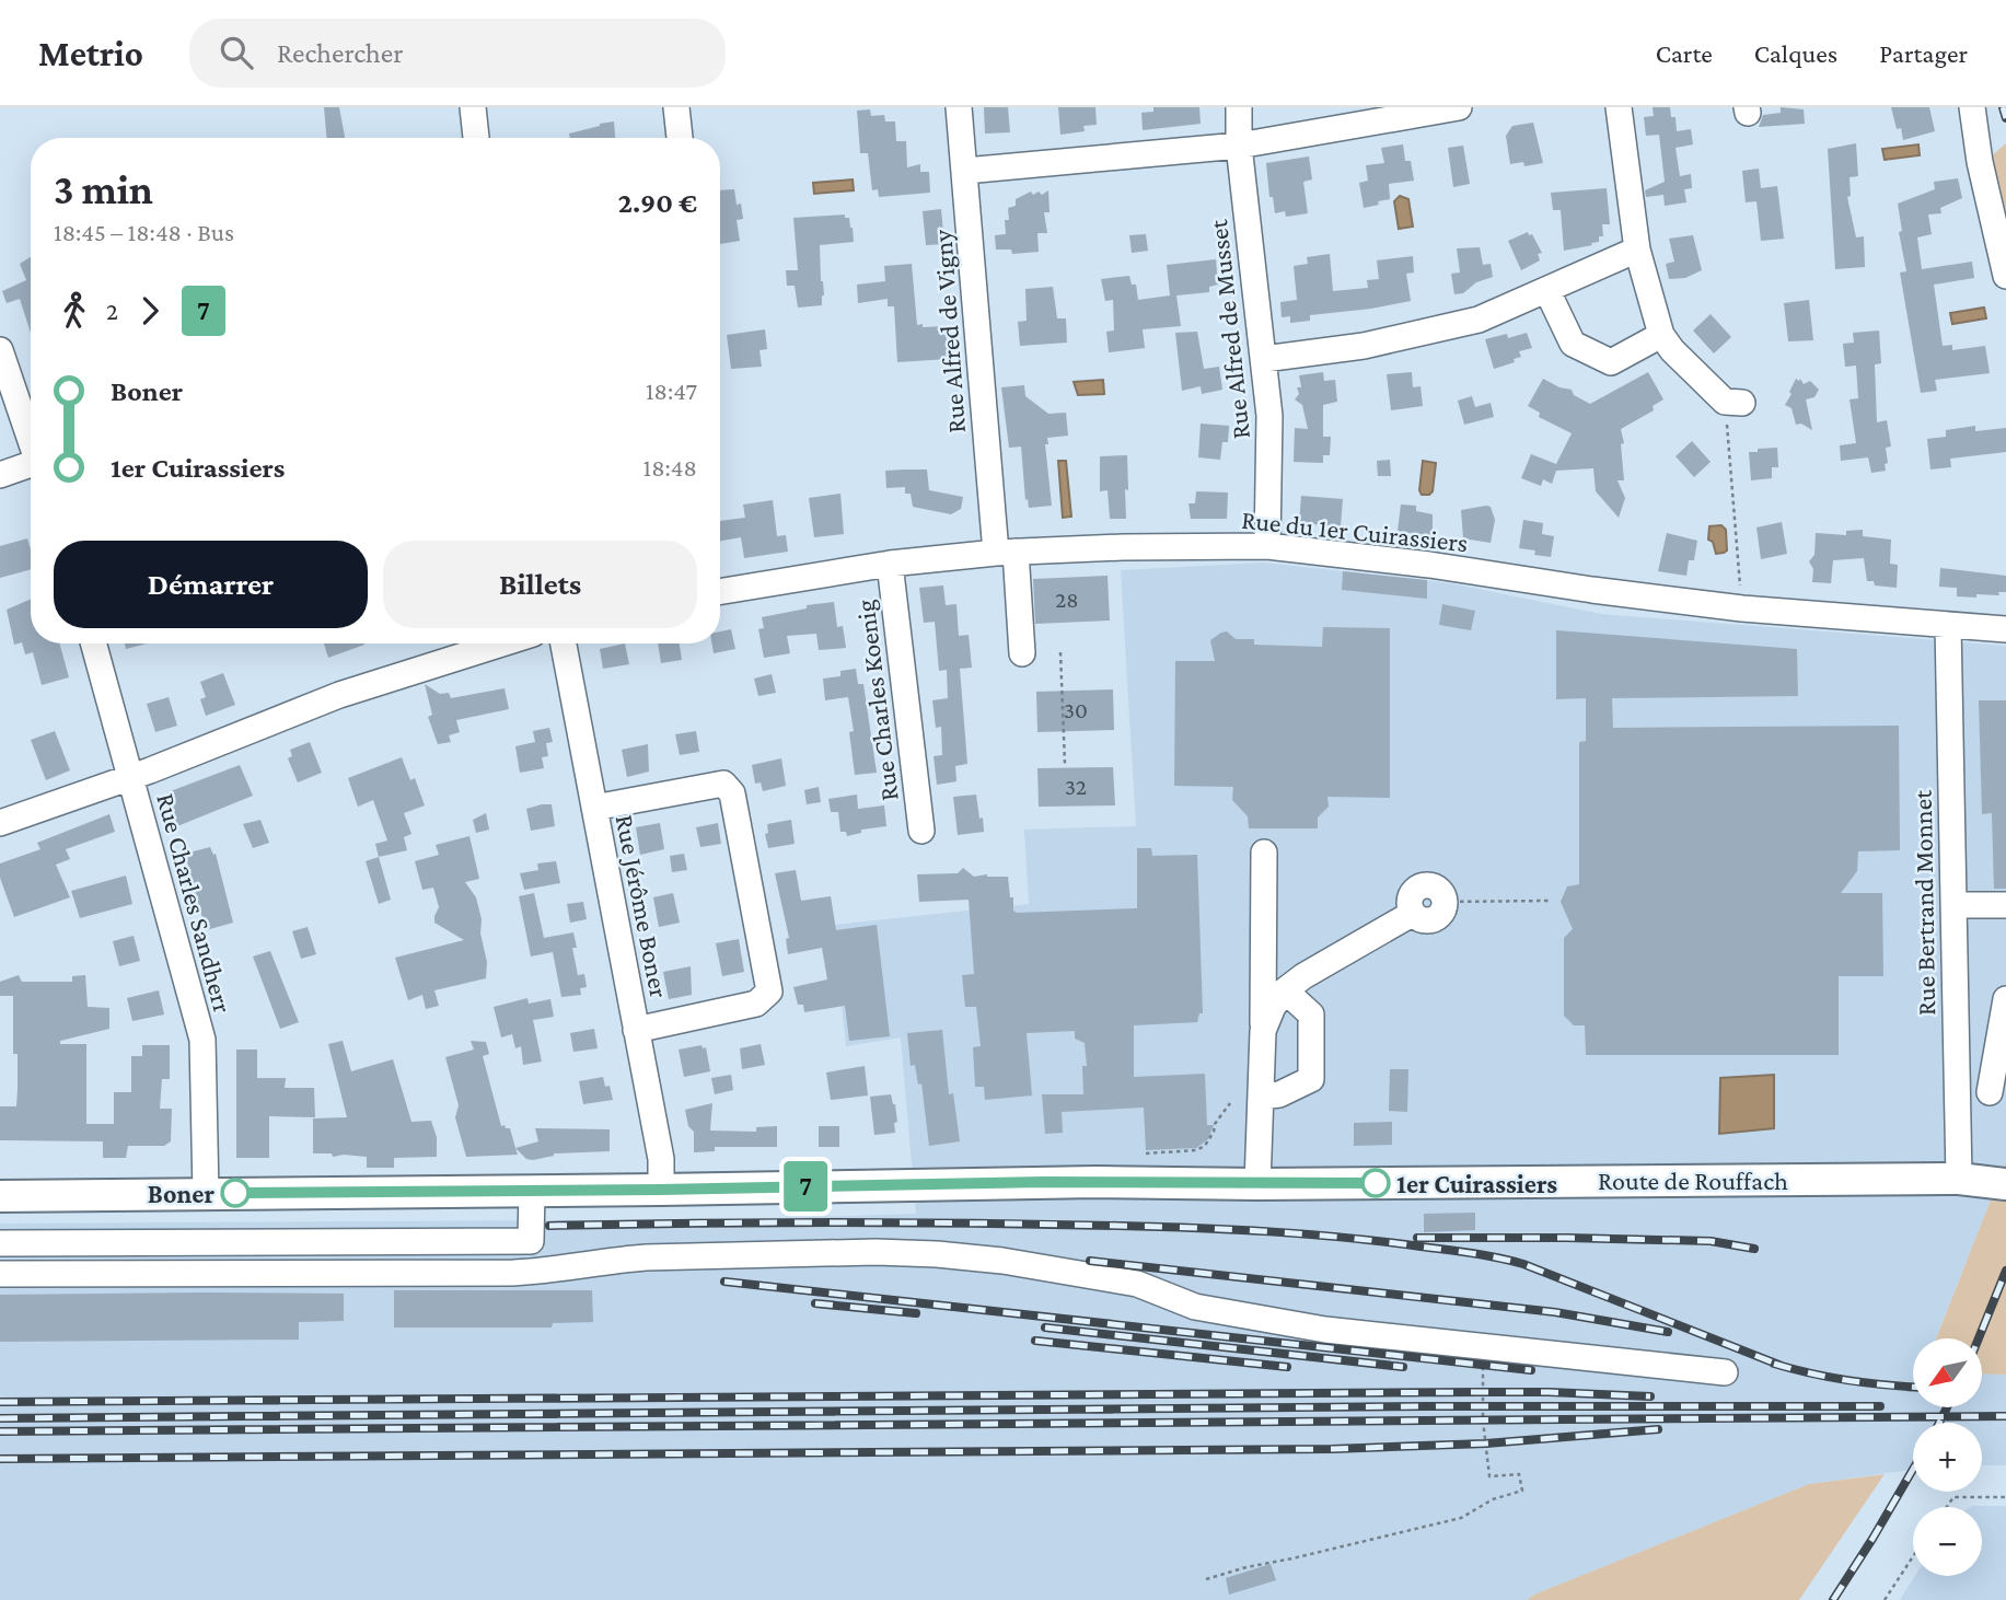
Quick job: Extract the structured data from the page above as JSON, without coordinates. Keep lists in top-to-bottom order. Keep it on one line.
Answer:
{"streets":{"main road":["Route de Rouffach"],"street":["Rue Alfred de Musset","Rue Alfred de Vigny","Rue du 1er Cuirassiers","Rue Charles Koenig","Rue Charles Sandherr","Rue Bertrand Monnet","Rue Jérôme Boner"]},"crossings":[["Rue Alfred de Musset","Rue du 1er Cuirassiers"],["Rue Alfred de Vigny","Rue du 1er Cuirassiers"],["Rue du 1er Cuirassiers","Rue Charles Koenig"],["Rue du 1er Cuirassiers","Rue Bertrand Monnet"],["Rue Charles Sandherr","Route de Rouffach"],["Rue Bertrand Monnet","Route de Rouffach"],["Rue Jérôme Boner","Route de Rouffach"]],"places":["1er Cuirassiers","Boner"],"lines":["bus line 7"],"house_numbers":["28","30","32"],"north":"bottom left","page":{"header":"Metrio","search":"Rechercher","nav":["Carte","Calques","Partager"],"on_map":"7","heading":["3 min","18:45 – 18:48 · Bus","2.90 €"],"legs":["2","7"],"list":[{"name":"Boner","value":"18:47"},{"name":"1er Cuirassiers","value":"18:48"}],"buttons":["Démarrer","Billets"],"map_buttons":["+","−"]}}
